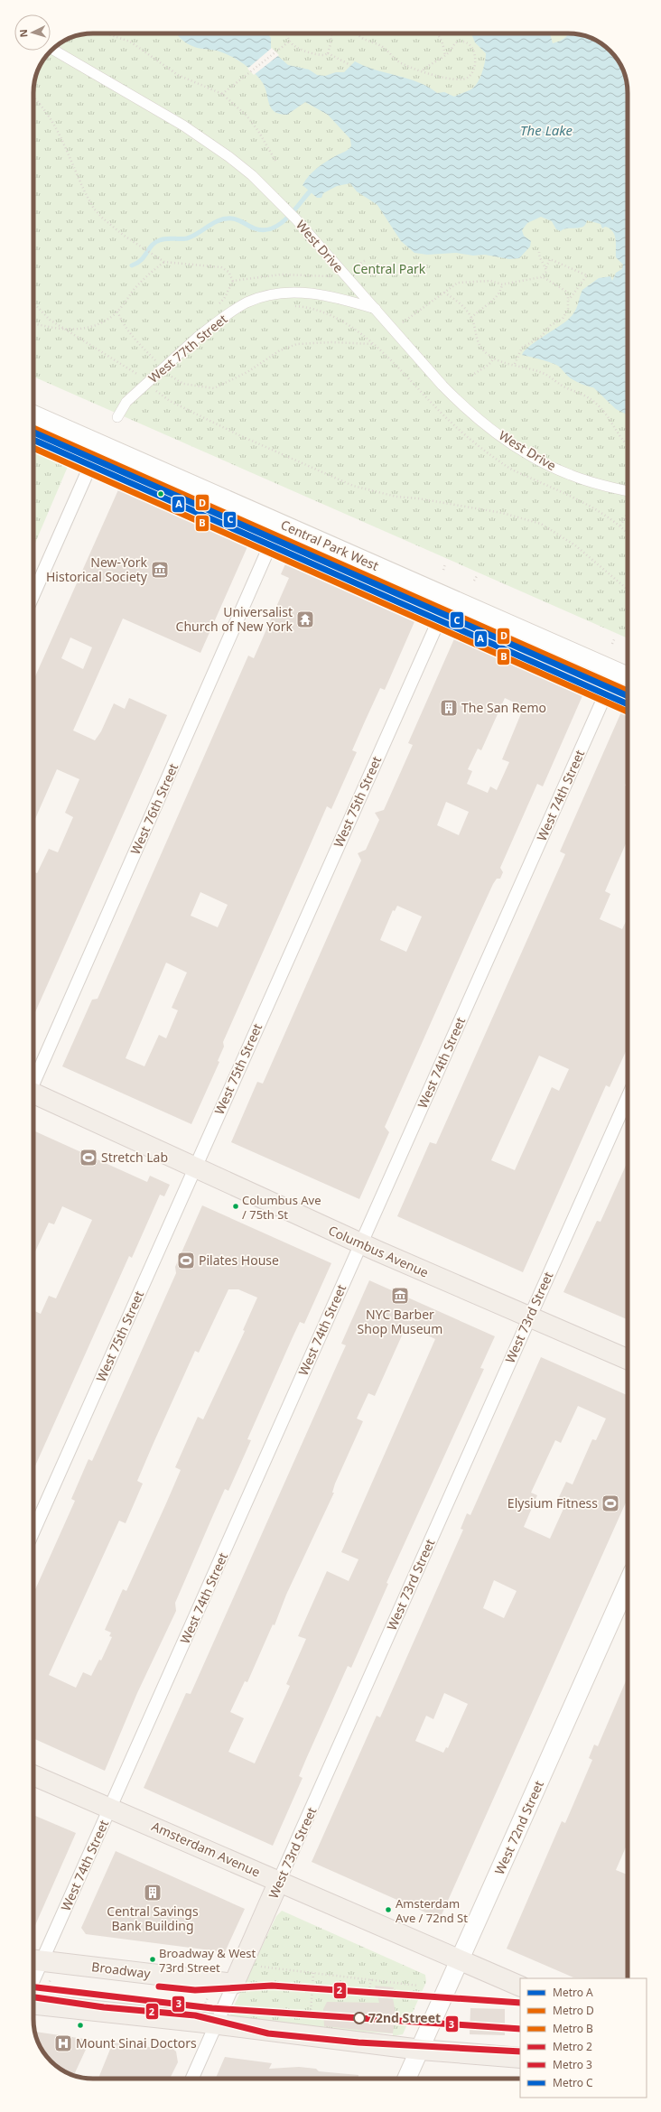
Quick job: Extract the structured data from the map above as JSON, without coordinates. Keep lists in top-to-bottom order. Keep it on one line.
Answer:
{"streets":{"main road":["Central Park West","Columbus Avenue","West 73rd Street","West 72nd Street","Amsterdam Avenue","Broadway"],"street":["West Drive","West 77th Street","West 74th Street","West 75th Street","West 76th Street"]},"crossings":[["West Drive","West 77th Street"],["Central Park West","West 74th Street"],["Central Park West","West 75th Street"],["Central Park West","West 76th Street"],["West 74th Street","Columbus Avenue"],["West 74th Street","Amsterdam Avenue"],["West 74th Street","Broadway"],["West 75th Street","Columbus Avenue"],["Columbus Avenue","West 73rd Street"],["West 73rd Street","Amsterdam Avenue"],["West 73rd Street","Broadway"],["West 72nd Street","Amsterdam Avenue"]],"water":["The Lake"],"parks":["Central Park"],"places":{"museum":["New-York Historical Society","NYC Barber Shop Museum"],"temple":["Universalist Church of New York"],"building":["The San Remo","Central Savings Bank Building"],"sports":["Stretch Lab","Pilates House","Elysium Fitness"],"other":["Columbus Ave / 75th St","Amsterdam Ave / 72nd St","Broadway & West 73rd Street","72nd Street"],"hospital":["Mount Sinai Doctors"]},"lines":["metro line D","metro line C","metro line A","metro line B","metro line 2","metro line 3"],"legend":["Metro A","Metro D","Metro B","Metro 2","Metro 3","Metro C"],"north":"left"}
